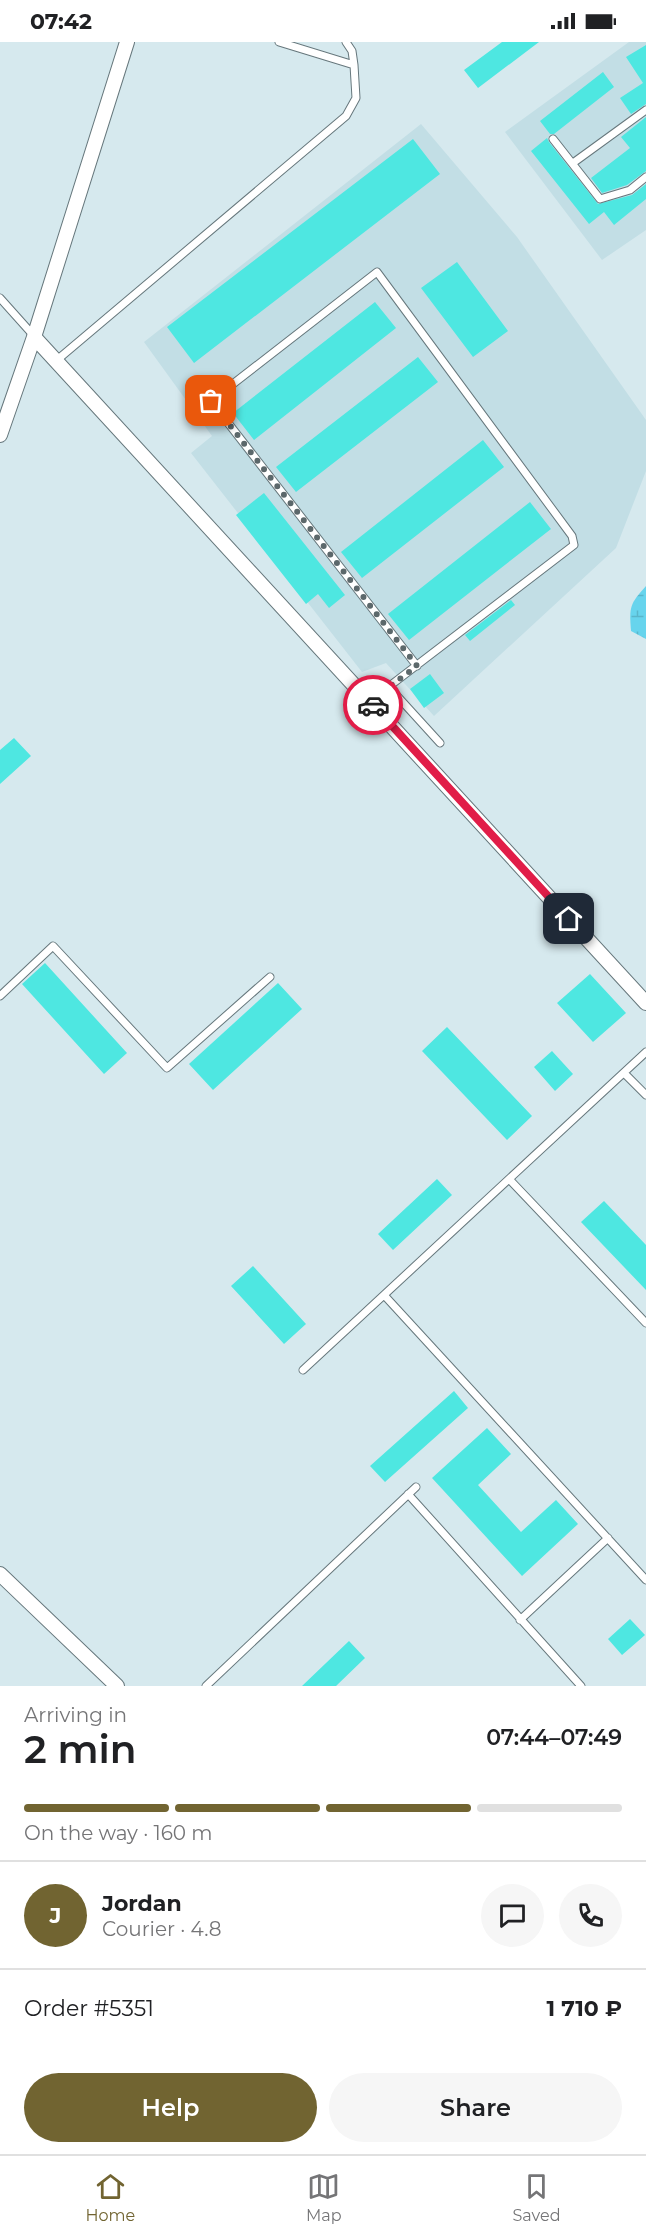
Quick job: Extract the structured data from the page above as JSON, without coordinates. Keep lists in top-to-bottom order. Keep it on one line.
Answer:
{"page":{"status":"07:42","heading":["2 min","Arriving in","07:44–07:49"],"panel":["Jordan","Courier · 4.8","Order #5351","1 710 ₽"],"bar":"On the way · 160 m","round":"J","buttons":["Help","Share"],"tabs":["Home","Map","Saved"]}}
